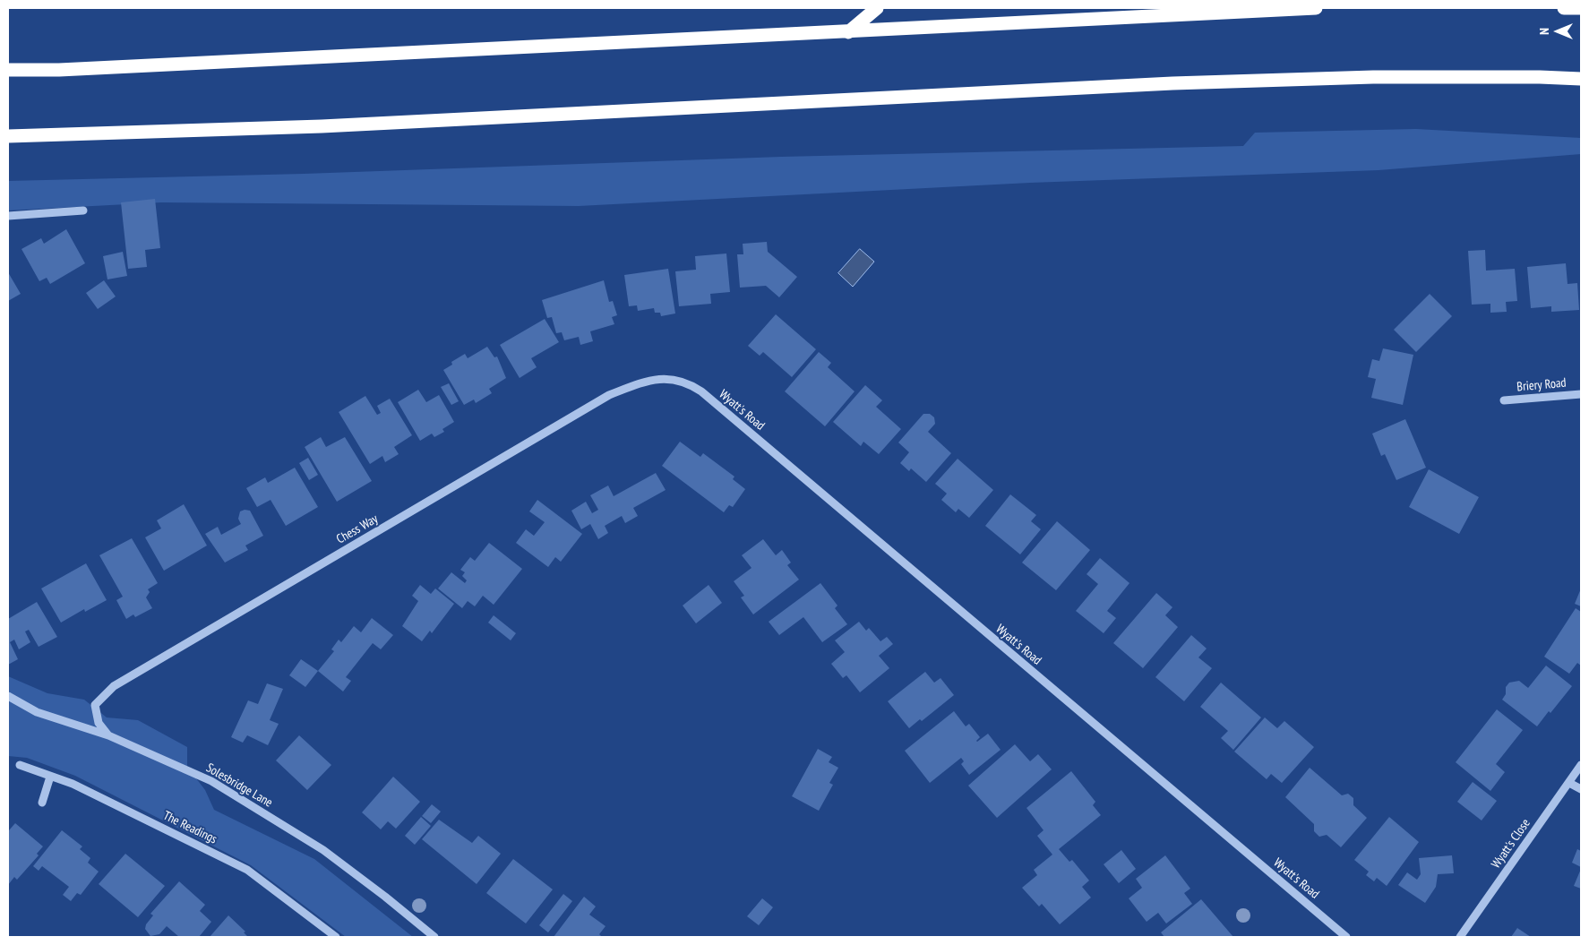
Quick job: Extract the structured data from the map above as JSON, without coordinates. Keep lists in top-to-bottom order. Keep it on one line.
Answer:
{"streets":{"street":["Briery Road","Wyatt's Road","Chess Way","Solesbridge Lane","The Readings","Wyatt's Close"]},"crossings":[["Wyatt's Road","Chess Way"],["Chess Way","Solesbridge Lane"]],"north":"left"}
